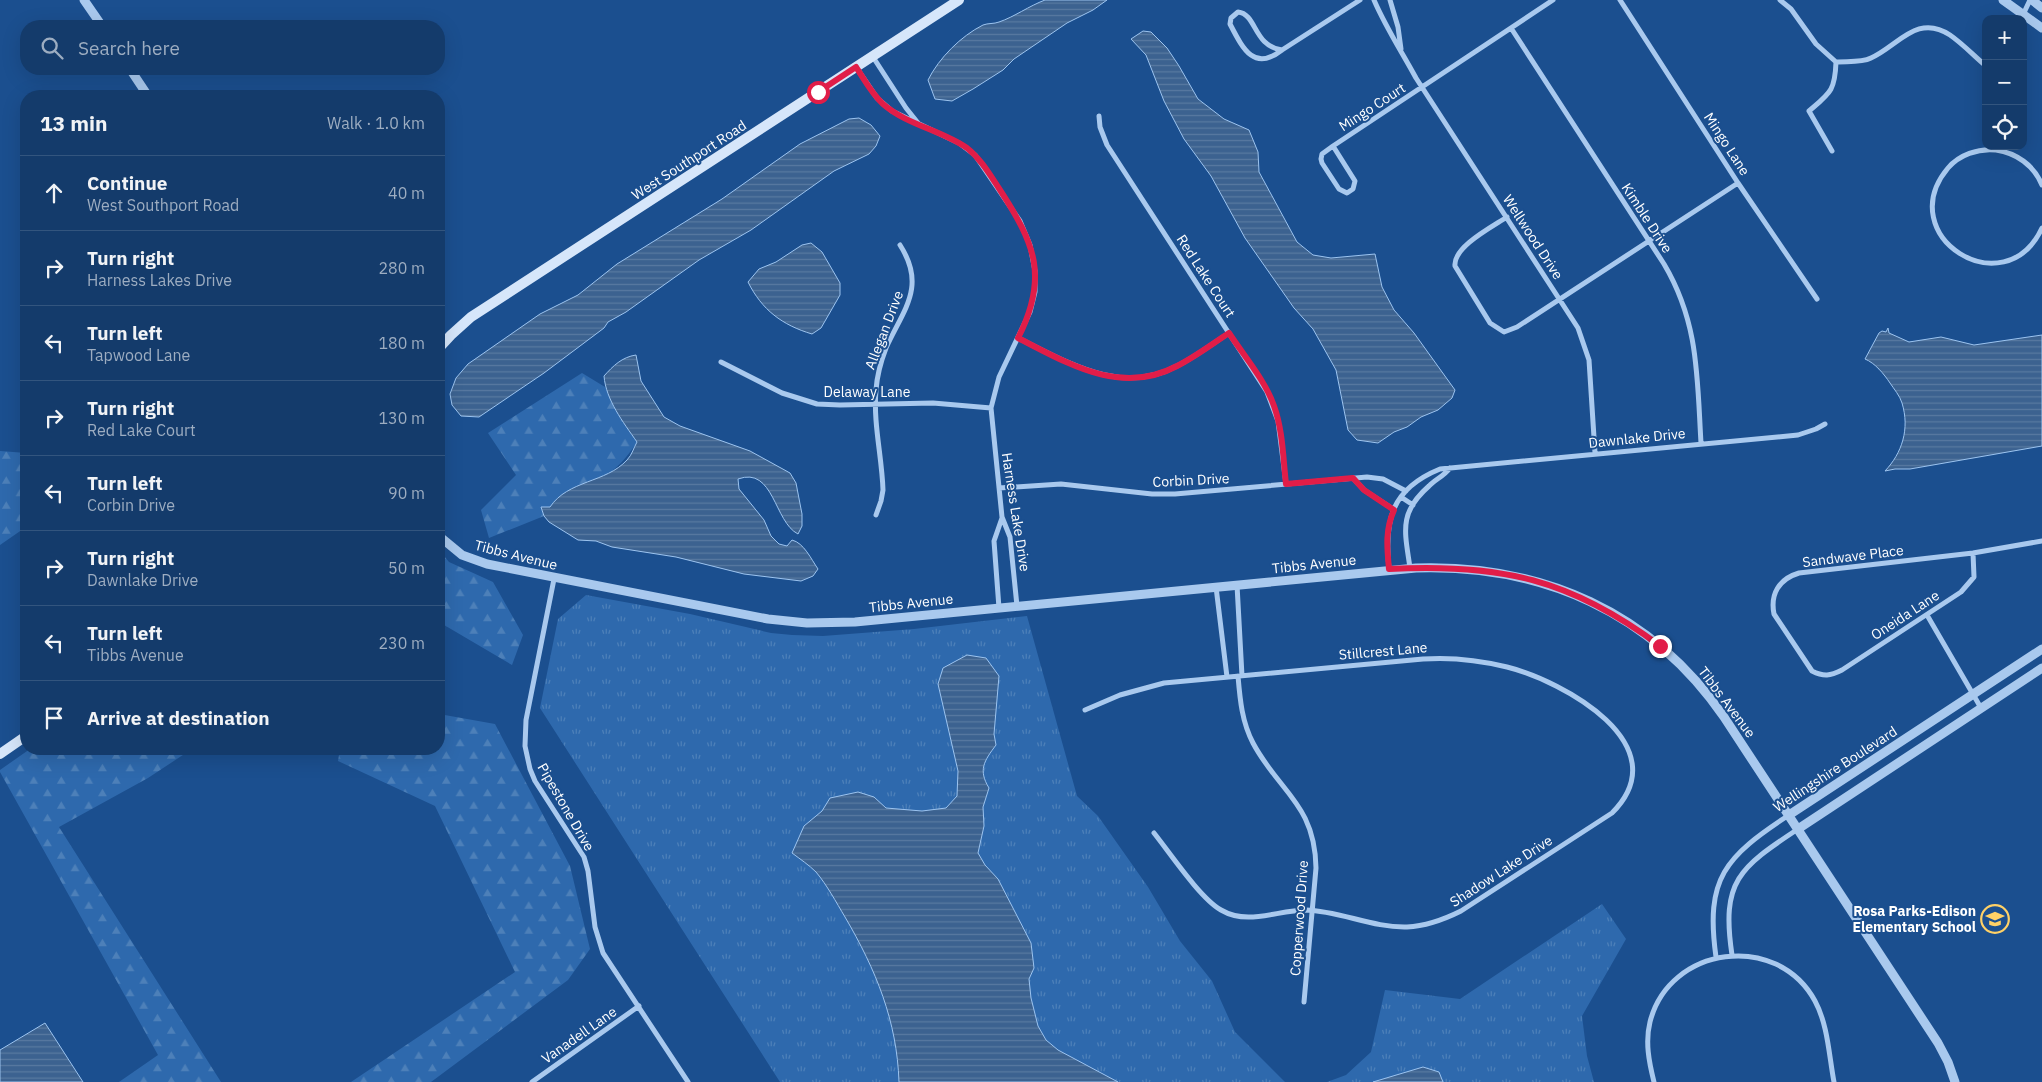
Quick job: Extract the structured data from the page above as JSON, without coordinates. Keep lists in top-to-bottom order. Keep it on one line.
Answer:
{"streets":{"main road":["West Southport Road"],"street":["Mingo Court","Mingo Lane","Kimble Drive","Wellwood Drive","Red Lake Court","Allegan Drive","Delaway Lane","Dawnlake Drive","Corbin Drive","Harness Lake Drive","Tibbs Avenue","Sandwave Place","Oneida Lane","Stillcrest Lane","Wellingshire Boulevard","Pipestone Drive","Shadow Lake Drive","Copperwood Drive","Vanadell Lane"]},"crossings":[["Mingo Court","Wellwood Drive"],["West Southport Road","Harness Lake Drive"],["Kimble Drive","Dawnlake Drive"],["Wellwood Drive","Dawnlake Drive"],["Red Lake Court","Corbin Drive"],["Allegan Drive","Delaway Lane"],["Delaway Lane","Harness Lake Drive"],["Dawnlake Drive","Corbin Drive"],["Dawnlake Drive","Tibbs Avenue"],["Corbin Drive","Harness Lake Drive"],["Harness Lake Drive","Tibbs Avenue"],["Tibbs Avenue","Wellingshire Boulevard"],["Tibbs Avenue","Pipestone Drive"],["Tibbs Avenue","Copperwood Drive"],["Sandwave Place","Oneida Lane"],["Stillcrest Lane","Shadow Lake Drive"],["Stillcrest Lane","Copperwood Drive"],["Pipestone Drive","Vanadell Lane"],["Shadow Lake Drive","Copperwood Drive"]],"places":{"school or university":["Rosa Parks-Edison Elementary School"]},"page":{"map_buttons":["+","−"],"search":"Search here","heading":["13 min","Walk · 1.0 km"],"list":[["Continue","West Southport Road","40 m"],["Turn right","Harness Lakes Drive","280 m"],["Turn left","Tapwood Lane","180 m"],["Turn right","Red Lake Court","130 m"],["Turn left","Corbin Drive","90 m"],["Turn right","Dawnlake Drive","50 m"],["Turn left","Tibbs Avenue","230 m"],"Arrive at destination"]}}
